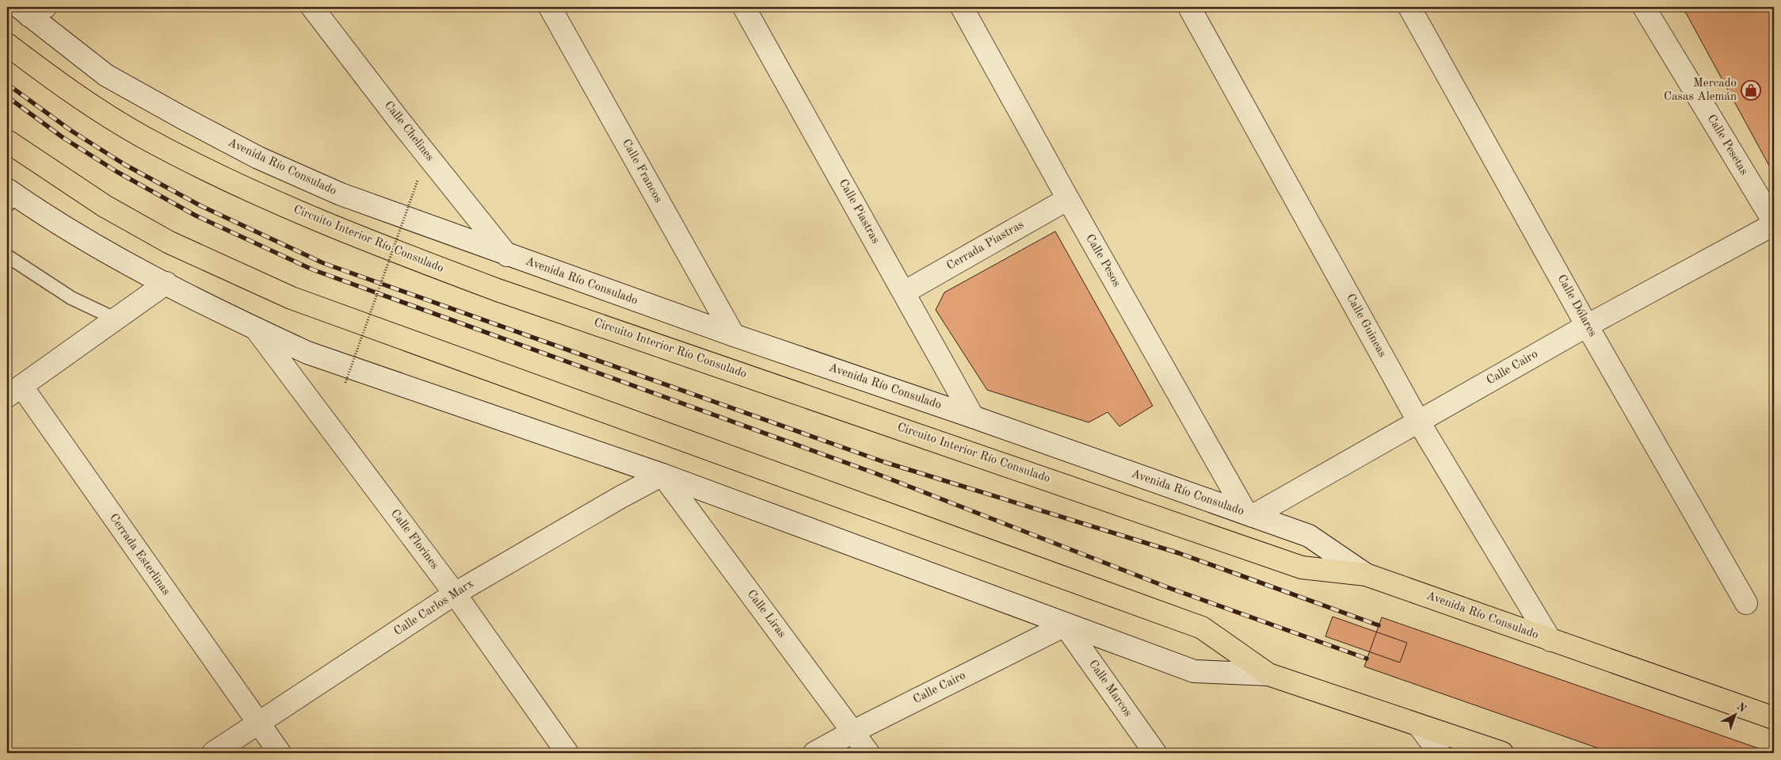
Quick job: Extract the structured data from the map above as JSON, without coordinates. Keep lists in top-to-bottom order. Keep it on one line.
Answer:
{"streets":{"highway":["Avenida Río Consulado","Circuito Interior Río Consulado"],"street":["Calle Chelines","Calle Pesetas","Calle Francos","Calle Piastras","Cerrada Piastras","Calle Pesos","Calle Dólares","Calle Guineas","Calle Cairo","Calle Florines","Cerrada Esterlinas","Calle Carlos Marx","Calle Liras","Calle Marcos"]},"crossings":[["Calle Chelines","Avenida Río Consulado"],["Calle Pesetas","Calle Cairo"],["Avenida Río Consulado","Calle Francos"],["Avenida Río Consulado","Calle Piastras"],["Avenida Río Consulado","Circuito Interior Río Consulado"],["Avenida Río Consulado","Calle Pesos"],["Avenida Río Consulado","Calle Guineas"],["Avenida Río Consulado","Calle Cairo"],["Calle Piastras","Cerrada Piastras"],["Cerrada Piastras","Calle Pesos"],["Calle Pesos","Calle Cairo"],["Calle Dólares","Calle Cairo"],["Calle Guineas","Calle Cairo"],["Calle Cairo","Calle Liras"],["Calle Cairo","Calle Marcos"],["Calle Florines","Calle Carlos Marx"],["Cerrada Esterlinas","Calle Carlos Marx"],["Calle Carlos Marx","Calle Liras"]],"places":{"shop":["Mercado Casas Alemán"]},"north":"top right"}
